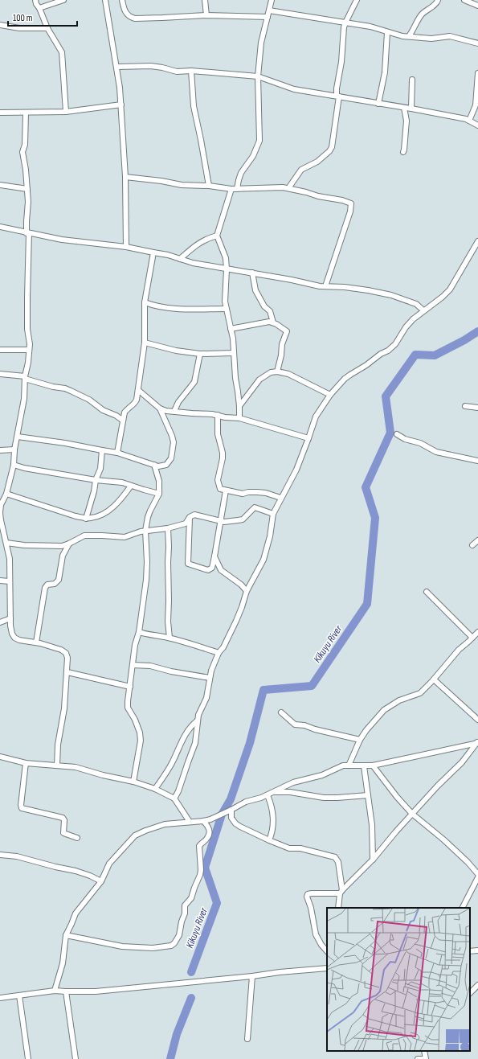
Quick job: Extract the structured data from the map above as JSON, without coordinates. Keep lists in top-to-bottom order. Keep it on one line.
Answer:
{"water":["Kikuyu River"],"scale_bar":"100 m"}
